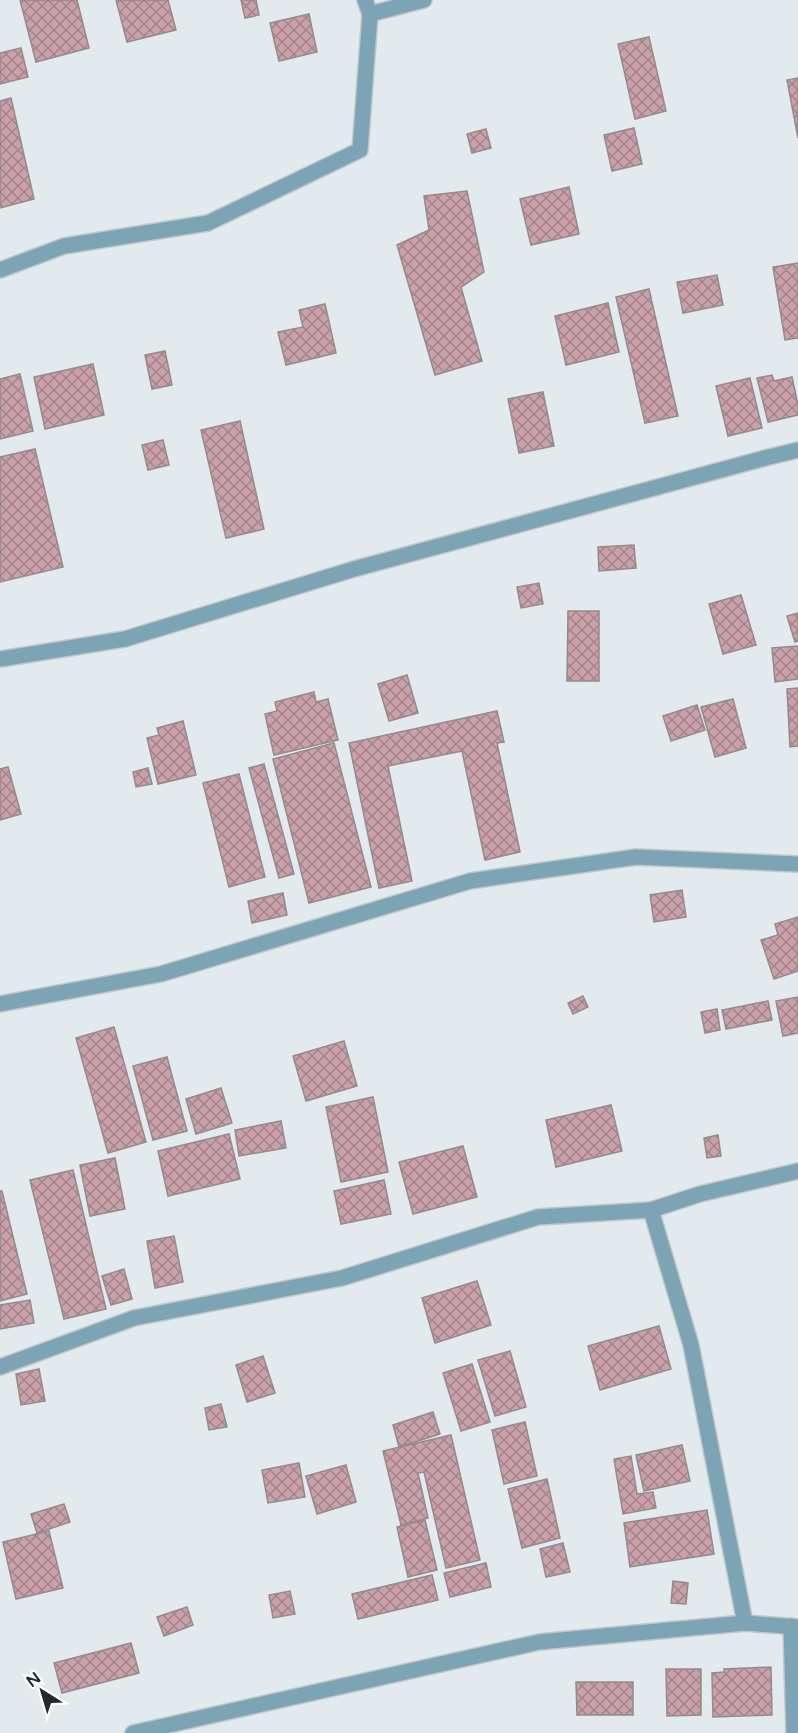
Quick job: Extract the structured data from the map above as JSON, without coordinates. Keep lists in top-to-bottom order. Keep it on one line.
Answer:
{"north":"top left"}
